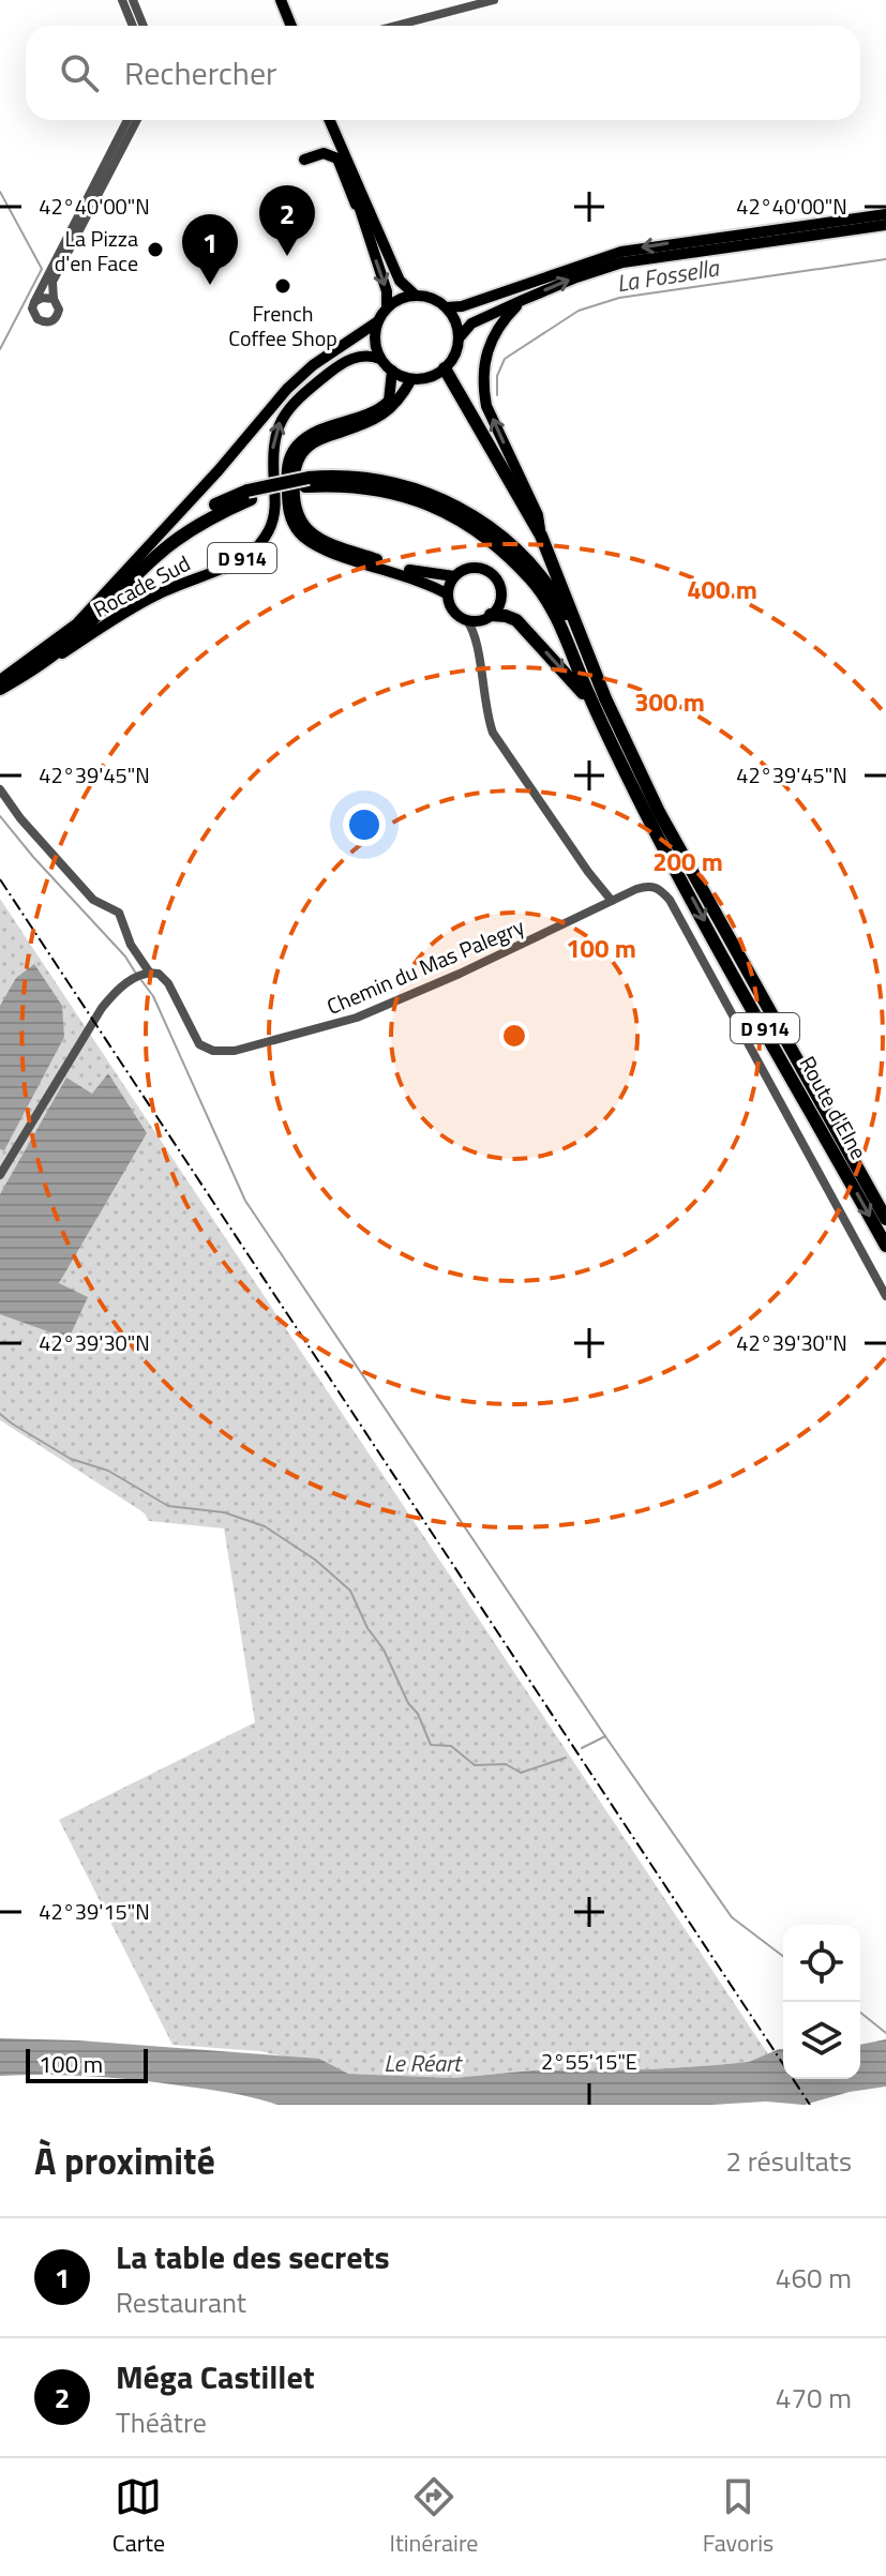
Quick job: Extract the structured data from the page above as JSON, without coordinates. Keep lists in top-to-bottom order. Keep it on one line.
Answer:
{"streets":{"highway":["D 914","Route d'Elne"],"main road":["Rocade Sud"],"street":["Chemin du Mas Palegry"]},"crossings":[["D 914","Rocade Sud"],["D 914","Route d'Elne"]],"water":["La Fossella","Le Réart"],"places":["La Pizza d'en Face","French Coffee Shop"],"scale_bar":"100 m","page":{"search":"Rechercher","pins":["2","1"],"scale":"100 m","heading":["À proximité","2 résultats"],"list":[{"mark":"1","name":"La table des secrets","note":"Restaurant","value":"460 m"},{"mark":"2","name":"Méga Castillet","note":"Théâtre","value":"470 m"}],"nav":["Carte","Itinéraire","Favoris"]},"coordinates":["42°40'00\"N","42°39'45\"N","42°39'30\"N","42°39'15\"N","2°55'15\"E"],"rings":["400 m","300 m","200 m","100 m"]}
